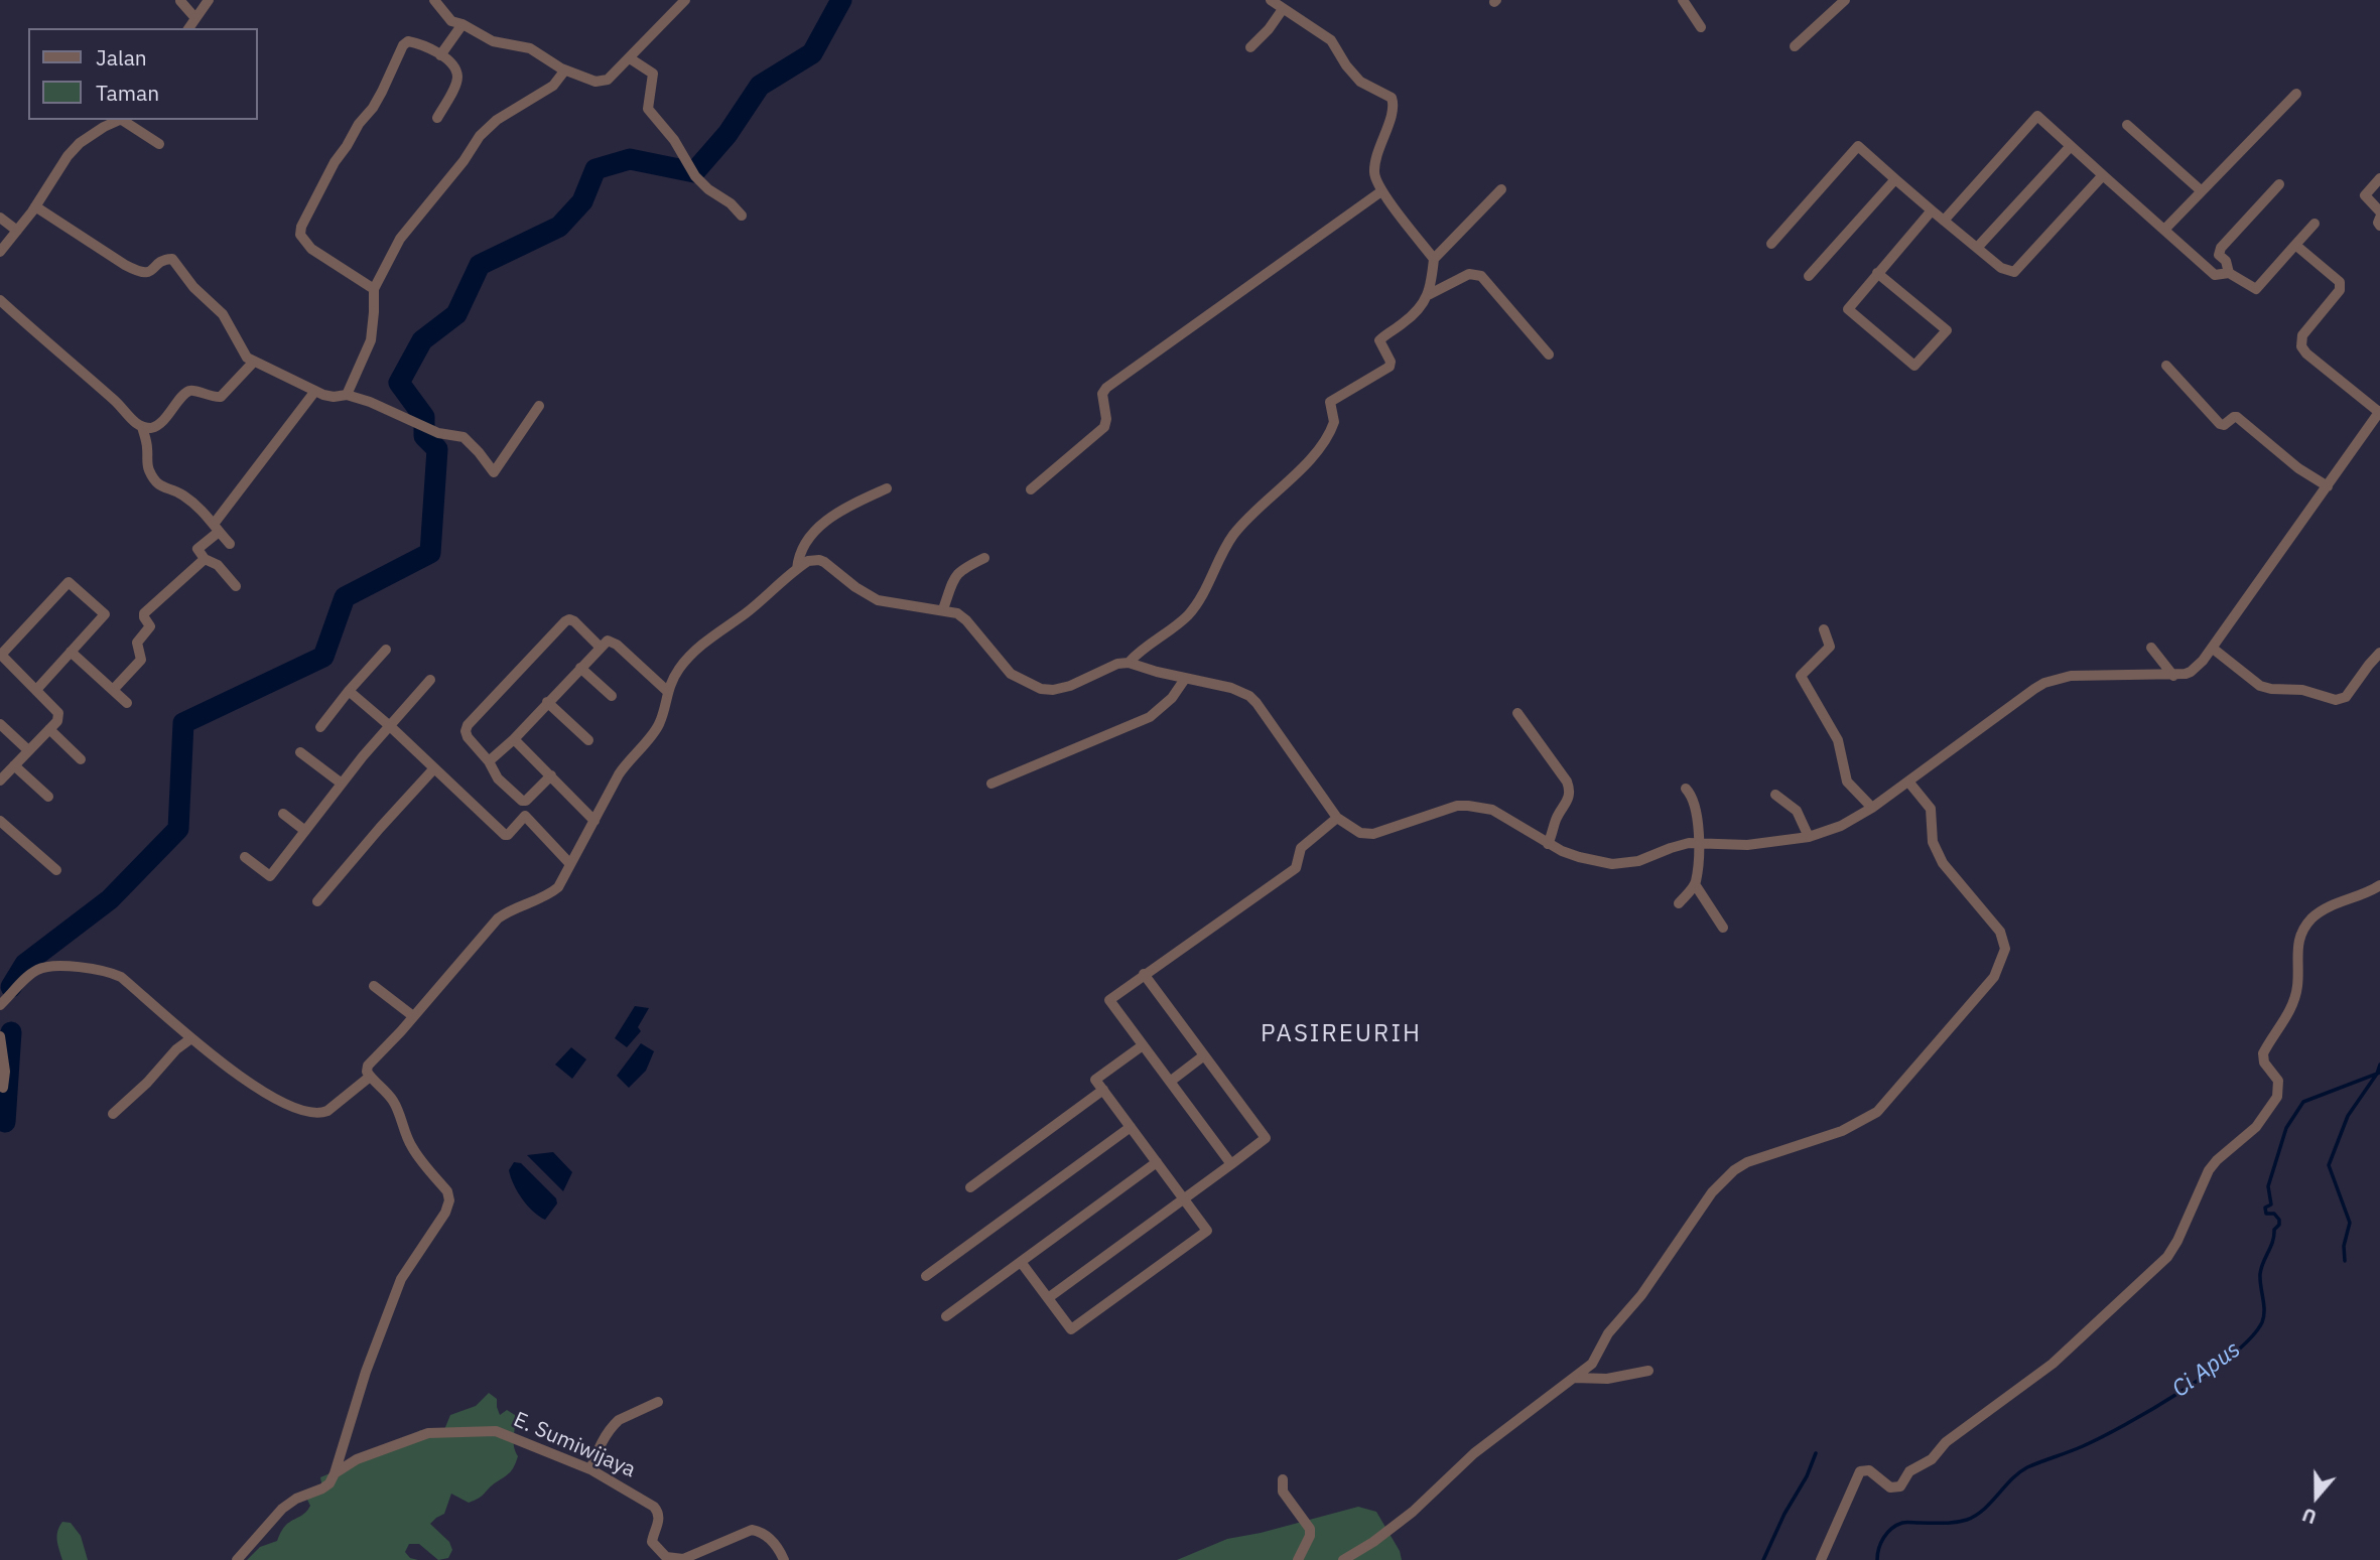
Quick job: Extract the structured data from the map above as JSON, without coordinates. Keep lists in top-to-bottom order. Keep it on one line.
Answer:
{"streets":{"street":["E. Sumiwijaya"]},"districts":["PASIREURIH"],"water":["Ci Apus"],"legend":["Jalan","Taman"],"north":"bottom"}
